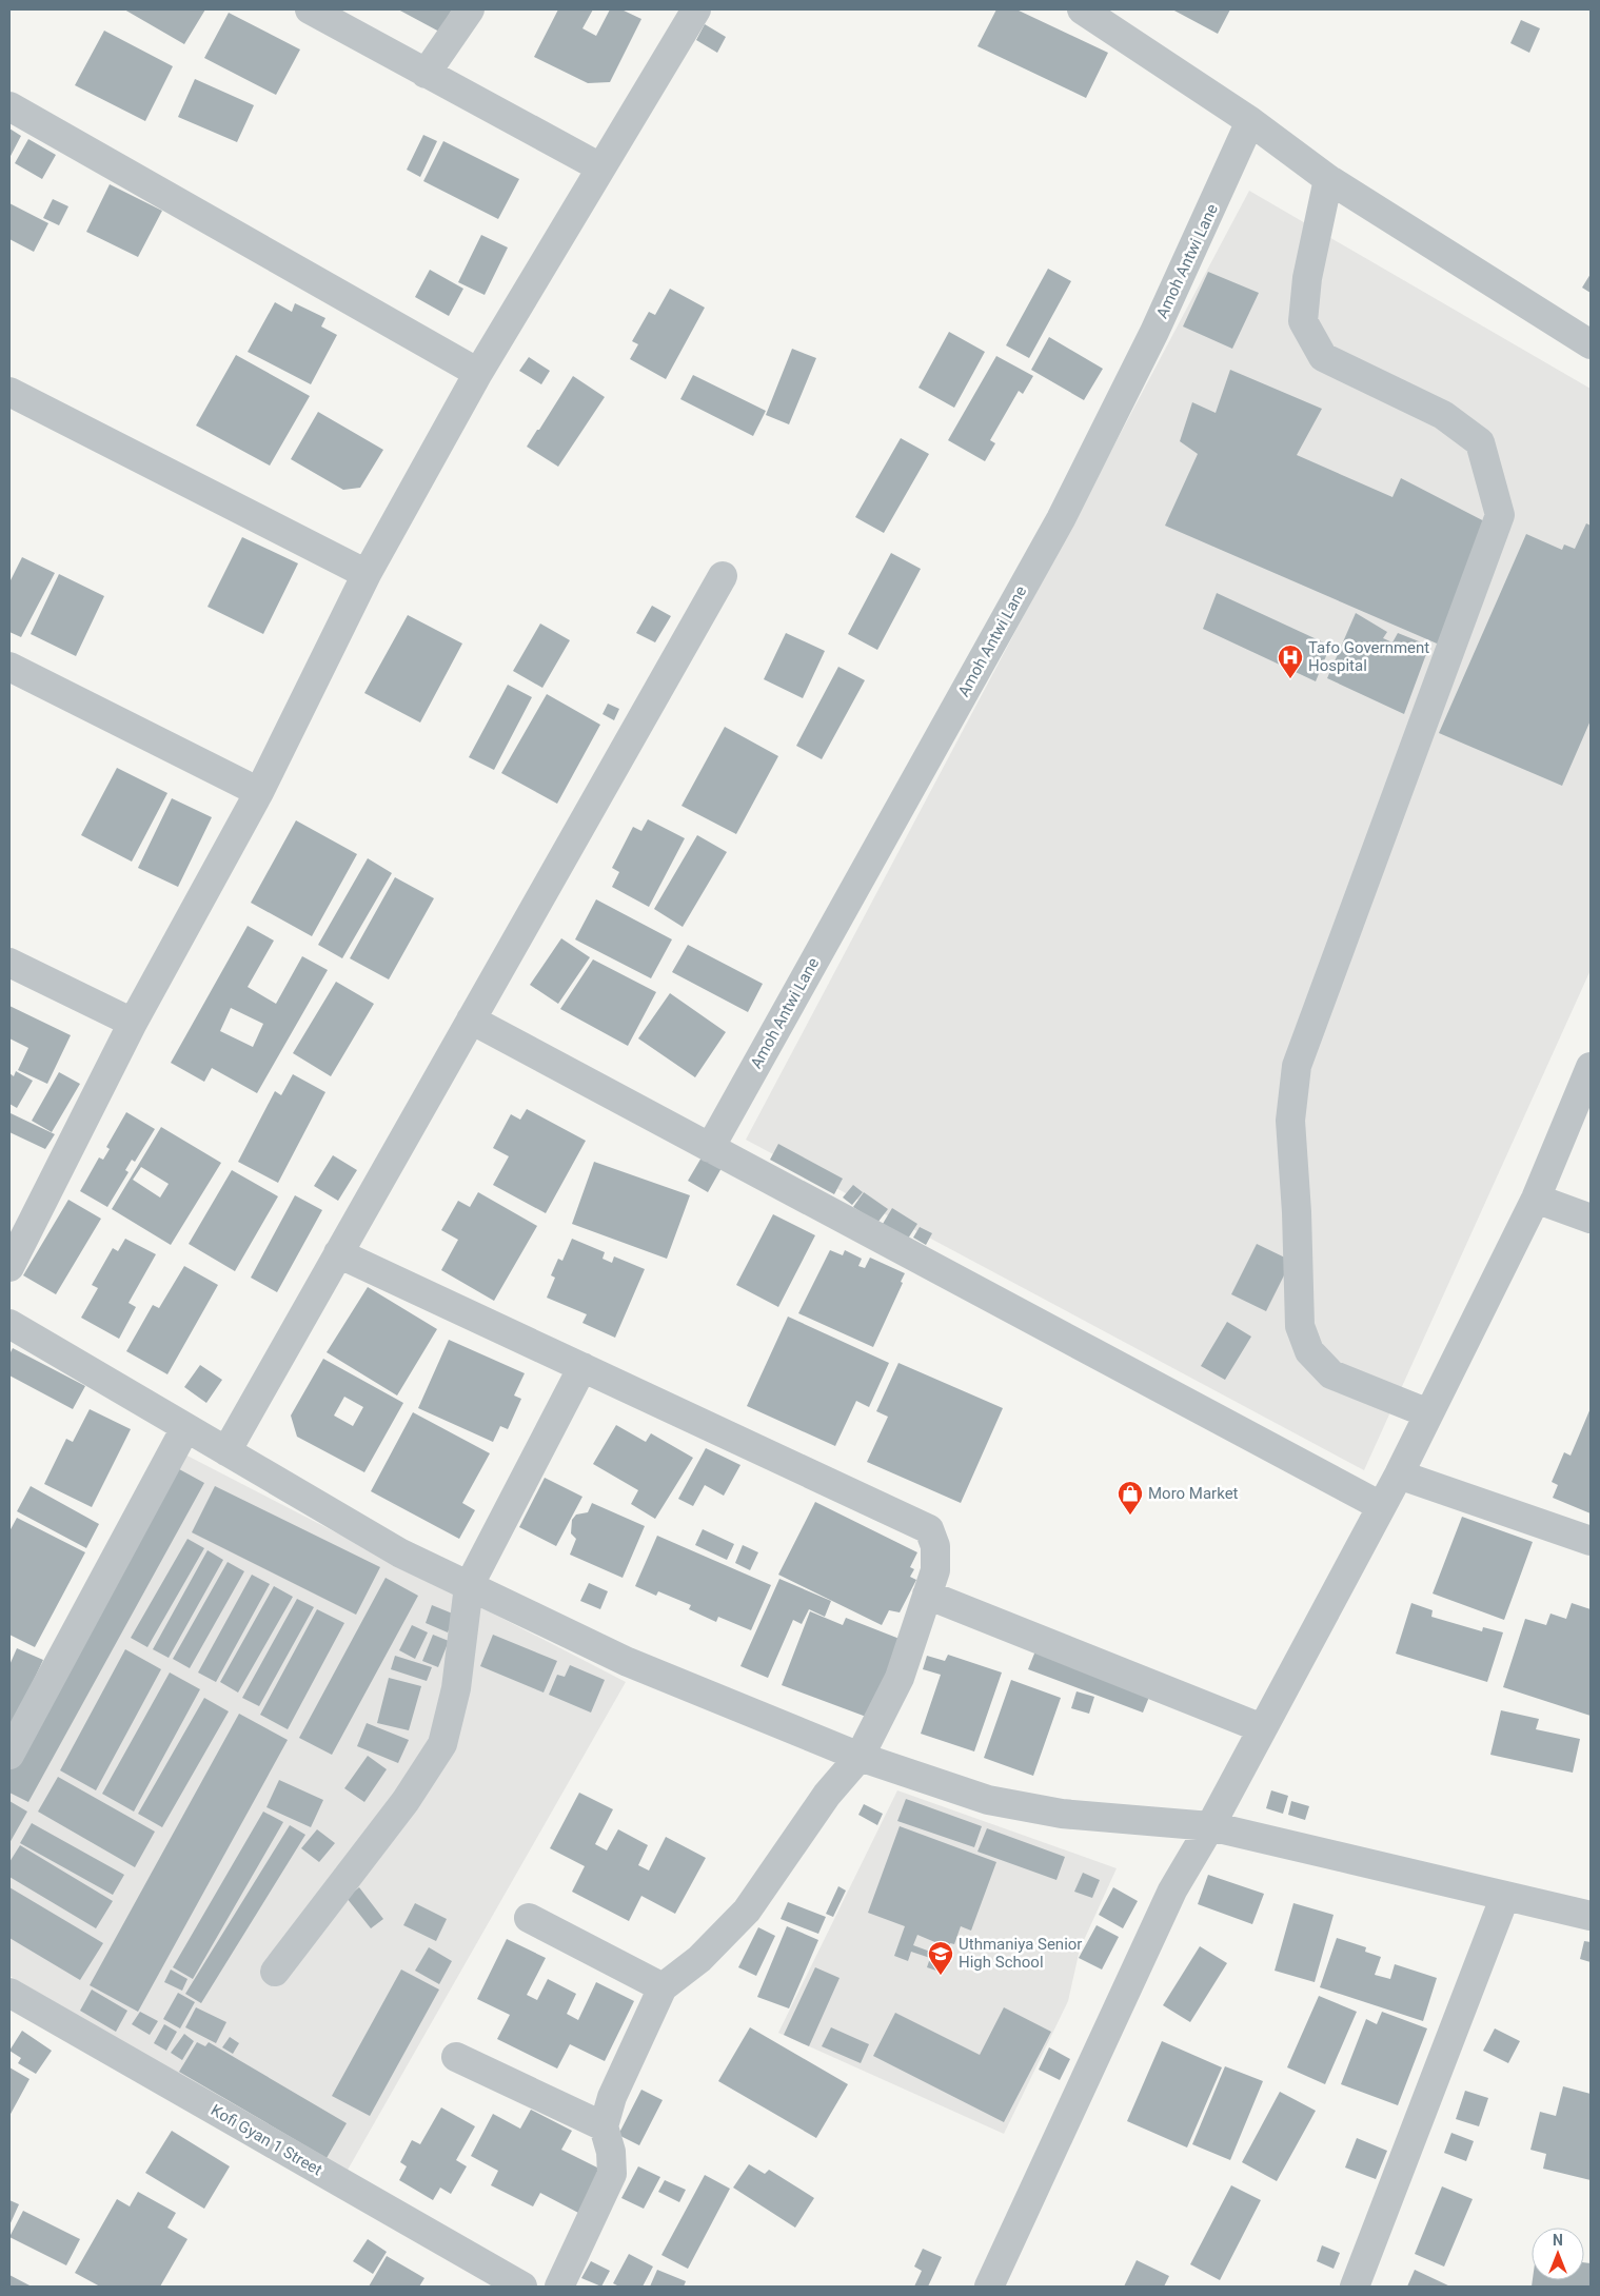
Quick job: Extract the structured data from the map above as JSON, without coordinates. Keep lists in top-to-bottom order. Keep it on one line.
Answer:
{"streets":{"street":["Amoh Antwi Lane","Kofi Gyan 1 Street"]},"places":{"hospital":["Tafo Government Hospital"],"shop":["Moro Market"],"school or university":["Uthmaniya Senior High School"]},"north":"top"}
